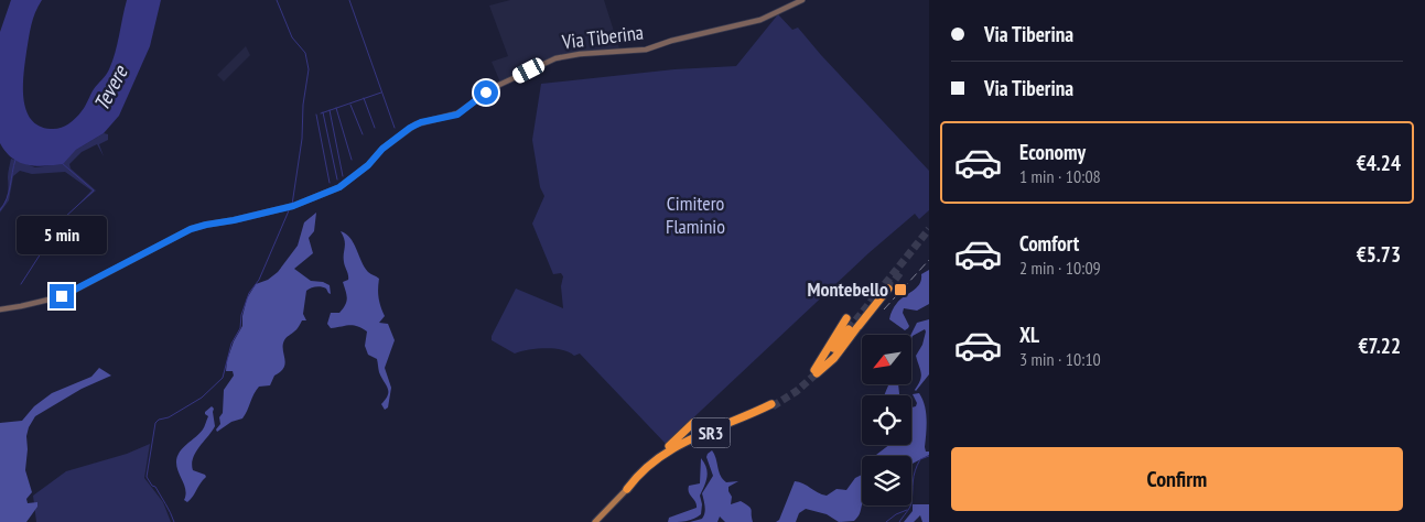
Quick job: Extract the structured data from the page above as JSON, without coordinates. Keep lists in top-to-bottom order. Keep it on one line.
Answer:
{"streets":{"highway":["SR3"],"main road":["Via Tiberina"]},"water":["Tevere"],"parks":["Cimitero Flaminio"],"places":{"transit":["Montebello"]},"north":"bottom left","page":{"banner":["Via Tiberina","Via Tiberina"],"list":[{"name":"Economy","note":"1 min · 10:08","value":"€4.24"},{"name":"Comfort","note":"2 min · 10:09","value":"€5.73"},{"name":"XL","note":"3 min · 10:10","value":"€7.22"}],"bubble":"5 min","buttons":"Confirm"}}
